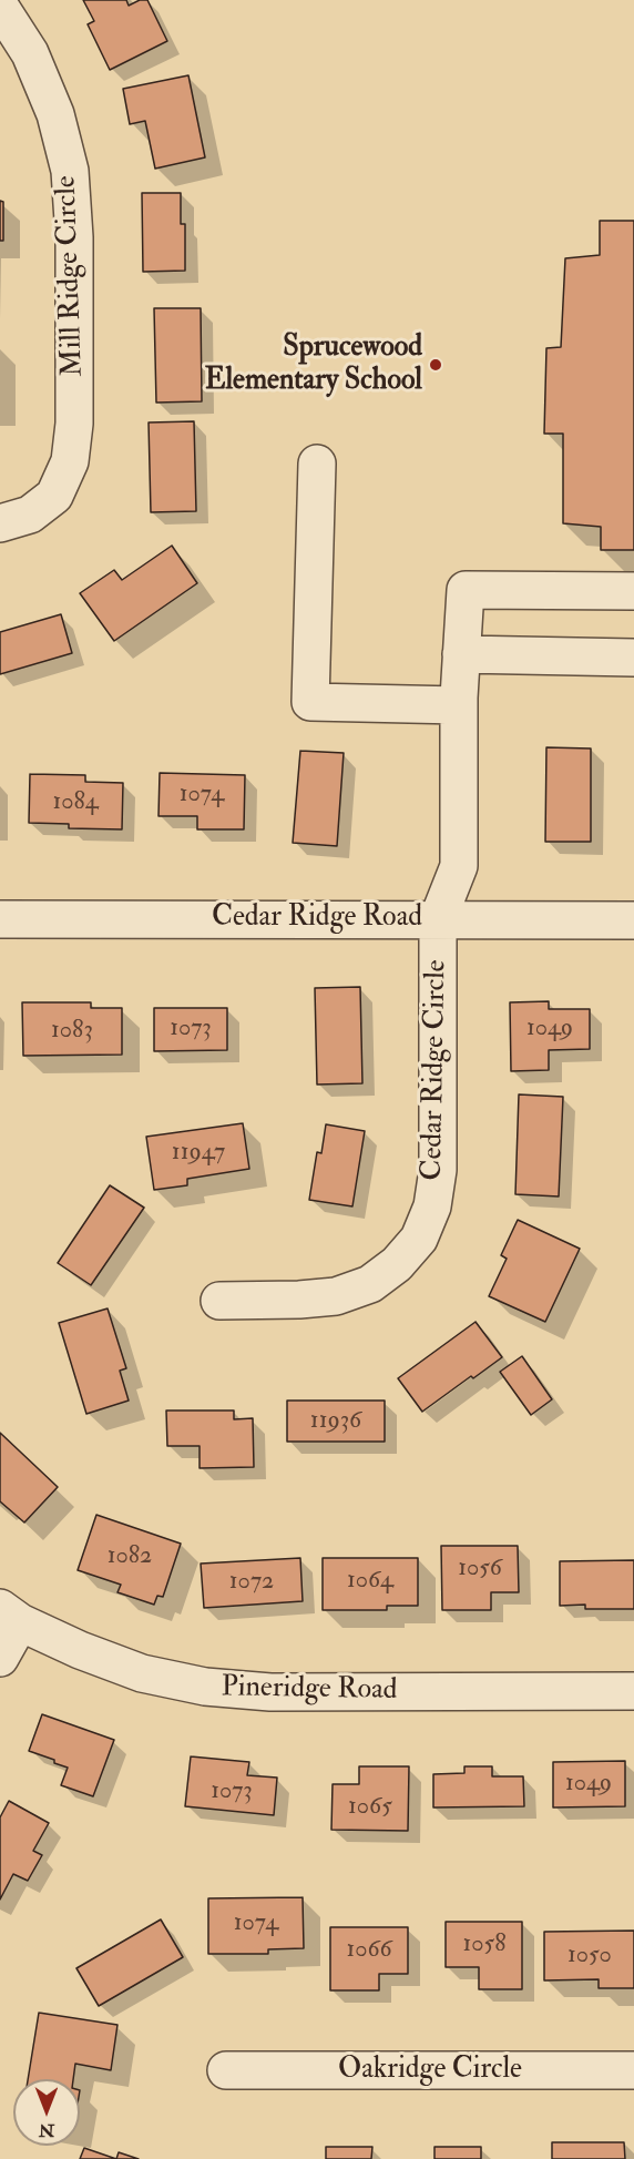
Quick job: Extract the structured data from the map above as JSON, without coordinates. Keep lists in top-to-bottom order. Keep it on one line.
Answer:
{"streets":{"street":["Mill Ridge Circle","Cedar Ridge Road","Cedar Ridge Circle","Pineridge Road","Oakridge Circle"]},"crossings":[["Cedar Ridge Road","Cedar Ridge Circle"]],"places":["Sprucewood Elementary School"],"house_numbers":["1074","1084","1073","1049","1083","11947","11936","1082","1056","1064","1072","1049","1073","1065","1074","1058","1066","1050"],"north":"bottom"}
